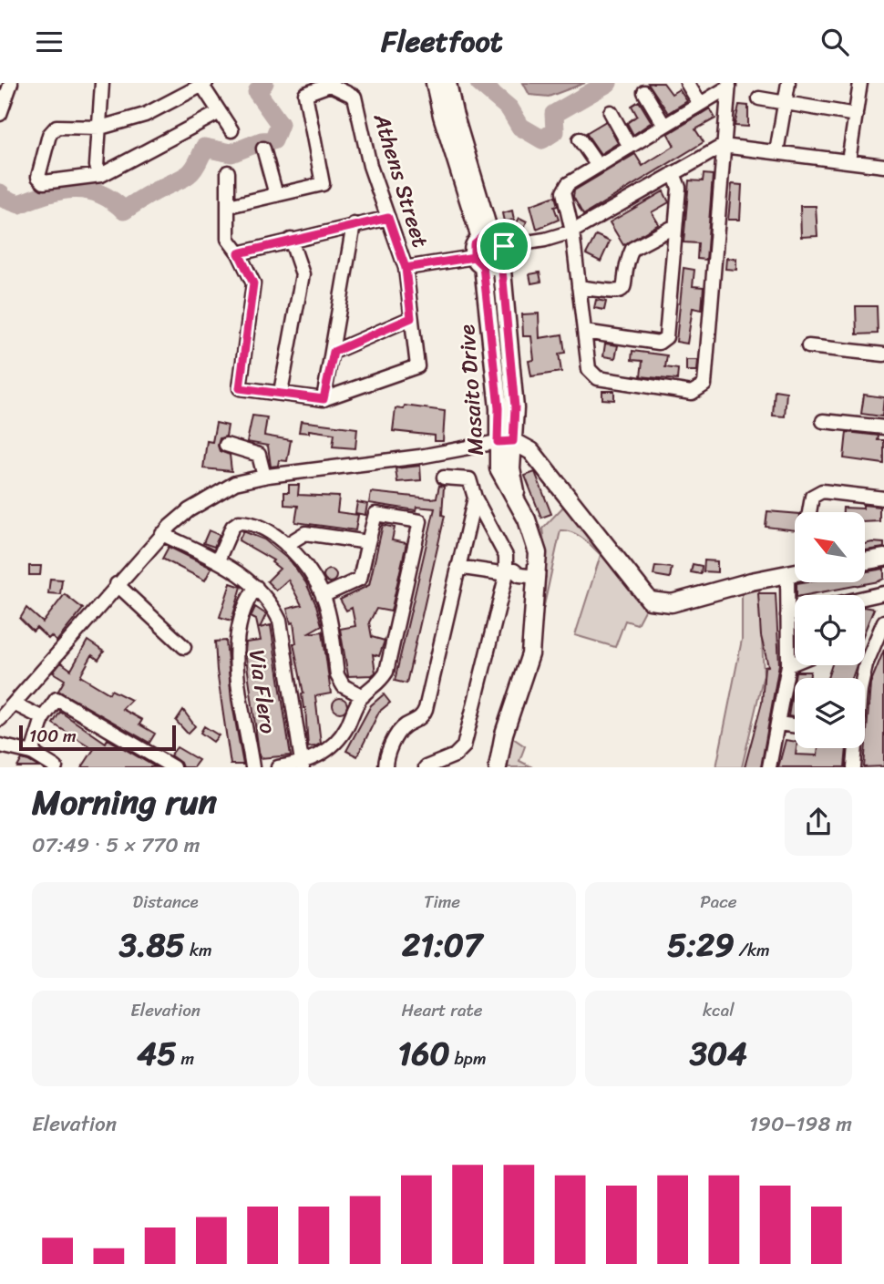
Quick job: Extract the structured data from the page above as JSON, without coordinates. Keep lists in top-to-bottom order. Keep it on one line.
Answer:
{"streets":{"street":["Athens Street","Masaito Drive","Via Flero"]},"scale_bar":"100 m","north":"top left","page":{"header":"Fleetfoot","scale":"100 m","heading":["Morning run","07:49 · 5 × 770 m"],"stats":[["Distance","3.85 km"],["Time","21:07"],["Pace","5:29 /km"],["Elevation","45 m"],["Heart rate","160 bpm"],["kcal","304"]],"chart":["Elevation","190–198 m"]}}
